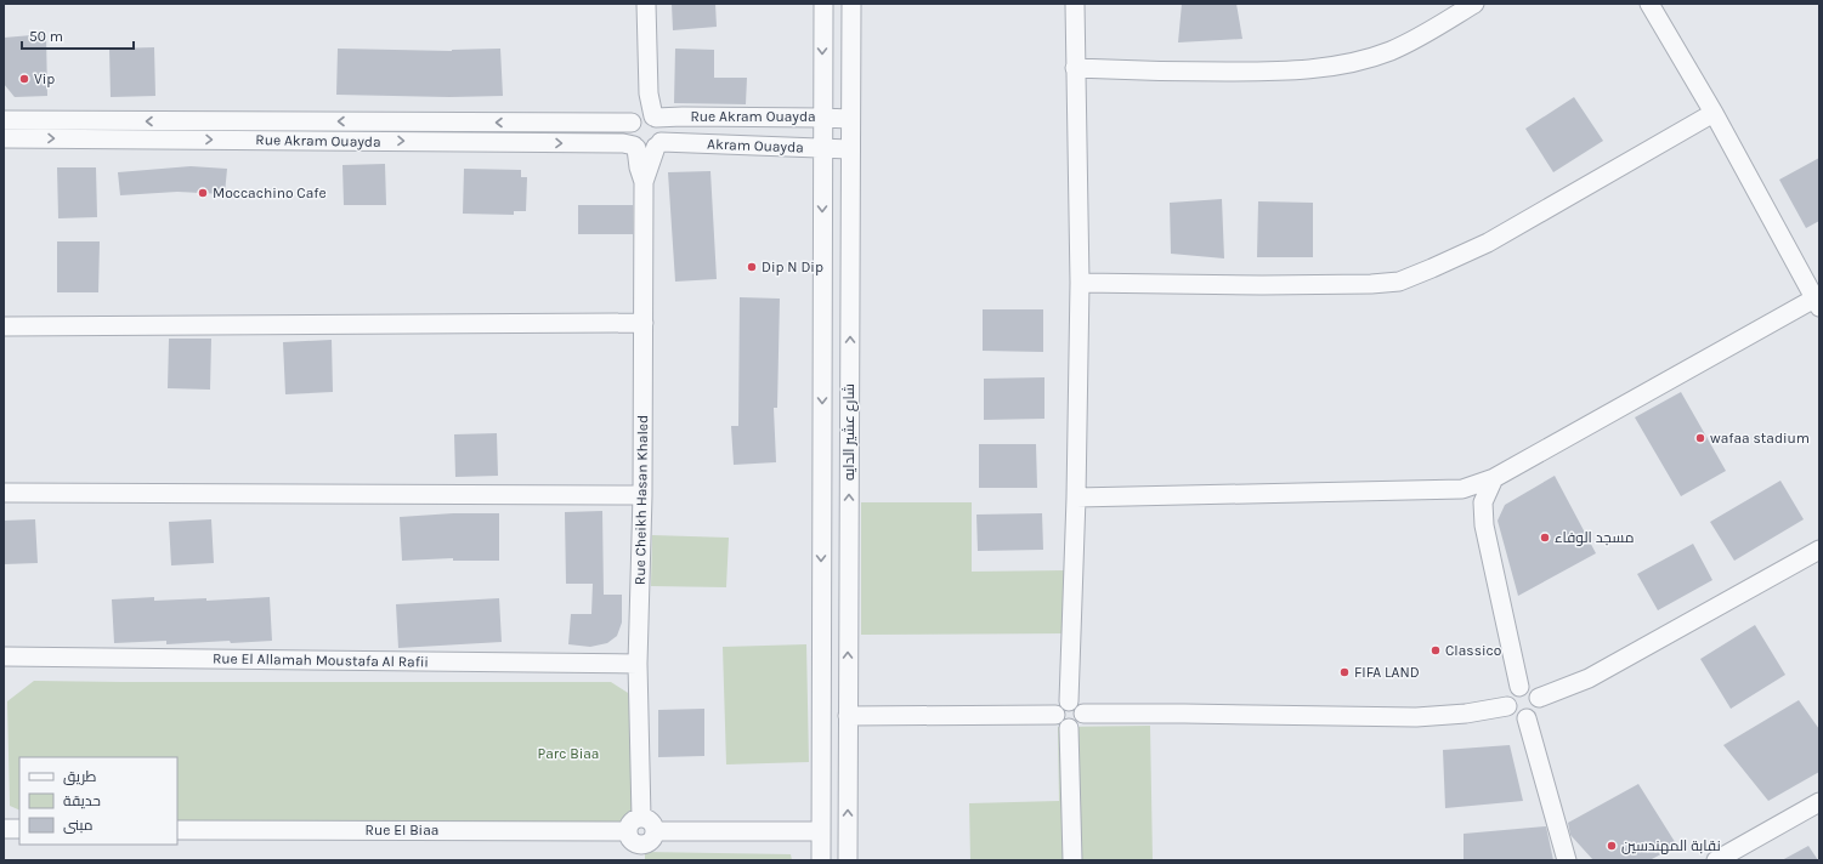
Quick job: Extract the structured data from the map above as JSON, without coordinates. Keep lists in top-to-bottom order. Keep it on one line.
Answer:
{"streets":{"street":["Rue Akram Ouayda","Akram Ouayda","شارع عشير الدايه","Rue Cheikh Hasan Khaled","Rue El Allamah Moustafa Al Rafii","Rue El Biaa"]},"crossings":[["Rue Akram Ouayda","Akram Ouayda"],["Rue Akram Ouayda","شارع عشير الدايه"],["Rue Akram Ouayda","Rue Cheikh Hasan Khaled"],["Akram Ouayda","شارع عشير الدايه"],["Akram Ouayda","Rue Cheikh Hasan Khaled"],["Rue Cheikh Hasan Khaled","Rue El Allamah Moustafa Al Rafii"]],"parks":["Parc Biaa"],"places":["Vip","Moccachino Cafe","Dip N Dip","wafaa stadium","مسجد الوفاء","Classico","FIFA LAND","نقابة المهندسين"],"legend":["طريق","حديقة","مبنى"],"scale_bar":"50 m"}
